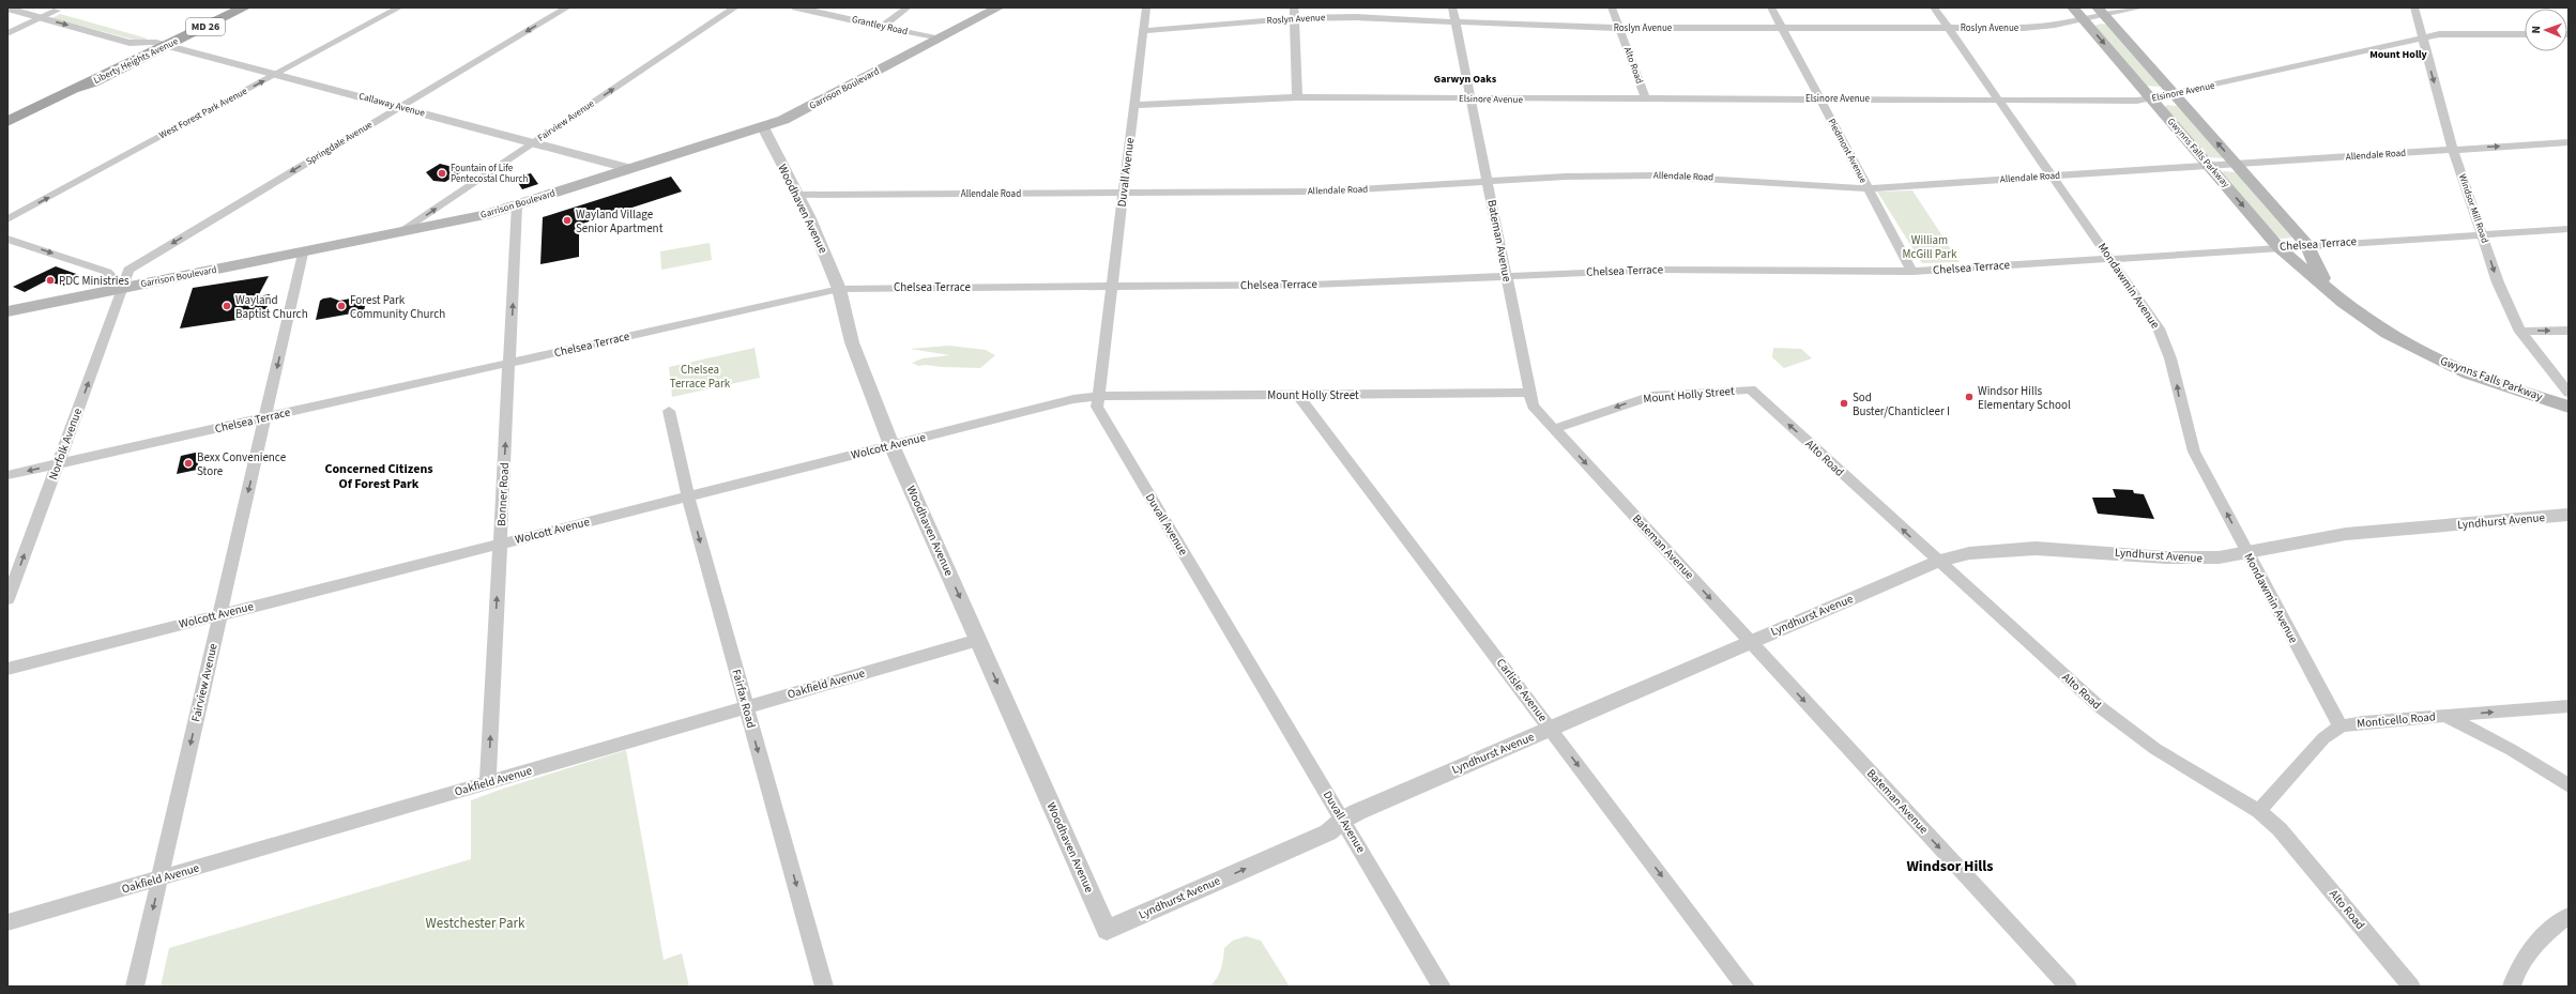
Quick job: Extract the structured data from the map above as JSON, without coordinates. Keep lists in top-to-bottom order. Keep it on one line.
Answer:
{"streets":{"main road":["MD 26","Liberty Heights Avenue","Garrison Boulevard","Gwynns Falls Parkway"],"street":["Roslyn Avenue","Grantley Road","Alto Road","Elsinore Avenue","Callaway Avenue","West Forest Park Avenue","Fairview Avenue","Springdale Avenue","Piedmont Avenue","Allendale Road","Duvall Avenue","Woodhaven Avenue","Windsor Mill Road","Bateman Avenue","Chelsea Terrace","Mondawmin Avenue","Mount Holly Street","Norfolk Avenue","Wolcott Avenue","Bonner Road","Lyndhurst Avenue","Oakfield Avenue","Carlisle Avenue","Fairfax Road","Monticello Road"]},"crossings":[["Roslyn Avenue","Alto Road"],["Roslyn Avenue","Piedmont Avenue"],["Roslyn Avenue","Gwynns Falls Parkway"],["Roslyn Avenue","Duvall Avenue"],["Roslyn Avenue","Bateman Avenue"],["Roslyn Avenue","Mondawmin Avenue"],["Grantley Road","Garrison Boulevard"],["Liberty Heights Avenue","Callaway Avenue"],["Alto Road","Elsinore Avenue"],["Alto Road","Mount Holly Street"],["Alto Road","Lyndhurst Avenue"],["Alto Road","Monticello Road"],["Garrison Boulevard","Callaway Avenue"],["Garrison Boulevard","Fairview Avenue"],["Garrison Boulevard","Springdale Avenue"],["Garrison Boulevard","Woodhaven Avenue"],["Garrison Boulevard","Norfolk Avenue"],["Garrison Boulevard","Bonner Road"],["Elsinore Avenue","Piedmont Avenue"],["Elsinore Avenue","Gwynns Falls Parkway"],["Elsinore Avenue","Duvall Avenue"],["Elsinore Avenue","Windsor Mill Road"],["Elsinore Avenue","Bateman Avenue"],["Elsinore Avenue","Mondawmin Avenue"],["Callaway Avenue","West Forest Park Avenue"],["Callaway Avenue","Fairview Avenue"],["Callaway Avenue","Springdale Avenue"],["Fairview Avenue","Chelsea Terrace"],["Fairview Avenue","Wolcott Avenue"],["Fairview Avenue","Oakfield Avenue"],["Springdale Avenue","Norfolk Avenue"],["Piedmont Avenue","Allendale Road"],["Piedmont Avenue","Chelsea Terrace"],["Gwynns Falls Parkway","Allendale Road"],["Gwynns Falls Parkway","Chelsea Terrace"],["Allendale Road","Duvall Avenue"],["Allendale Road","Woodhaven Avenue"],["Allendale Road","Windsor Mill Road"],["Allendale Road","Bateman Avenue"],["Allendale Road","Mondawmin Avenue"],["Duvall Avenue","Chelsea Terrace"],["Duvall Avenue","Mount Holly Street"],["Duvall Avenue","Wolcott Avenue"],["Duvall Avenue","Lyndhurst Avenue"],["Woodhaven Avenue","Chelsea Terrace"],["Woodhaven Avenue","Wolcott Avenue"],["Woodhaven Avenue","Lyndhurst Avenue"],["Woodhaven Avenue","Oakfield Avenue"],["Windsor Mill Road","Chelsea Terrace"],["Bateman Avenue","Chelsea Terrace"],["Bateman Avenue","Mount Holly Street"],["Bateman Avenue","Lyndhurst Avenue"],["Chelsea Terrace","Mondawmin Avenue"],["Chelsea Terrace","Norfolk Avenue"],["Chelsea Terrace","Bonner Road"],["Mondawmin Avenue","Lyndhurst Avenue"],["Mondawmin Avenue","Monticello Road"],["Mount Holly Street","Wolcott Avenue"],["Mount Holly Street","Carlisle Avenue"],["Wolcott Avenue","Bonner Road"],["Wolcott Avenue","Fairfax Road"],["Bonner Road","Oakfield Avenue"],["Lyndhurst Avenue","Carlisle Avenue"],["Oakfield Avenue","Fairfax Road"]],"one_way":["West Forest Park Avenue","Springdale Avenue","Woodhaven Avenue","Windsor Mill Road","Bateman Avenue","Mondawmin Avenue","Norfolk Avenue","Bonner Road","Carlisle Avenue","Fairfax Road","Monticello Road"],"districts":["Mount Holly","Garwyn Oaks","Concerned Citizens Of Forest Park","Windsor Hills"],"parks":["William McGill Park","Chelsea Terrace Park","Westchester Park"],"places":["Fountain of Life Pentecostal Church","Wayland Village Senior Apartment","PDC Ministries","Wayland Baptist Church","Forest Park Community Church","Windsor Hills Elementary School","Sod Buster/Chanticleer I","Bexx Convenience Store"],"north":"left"}
